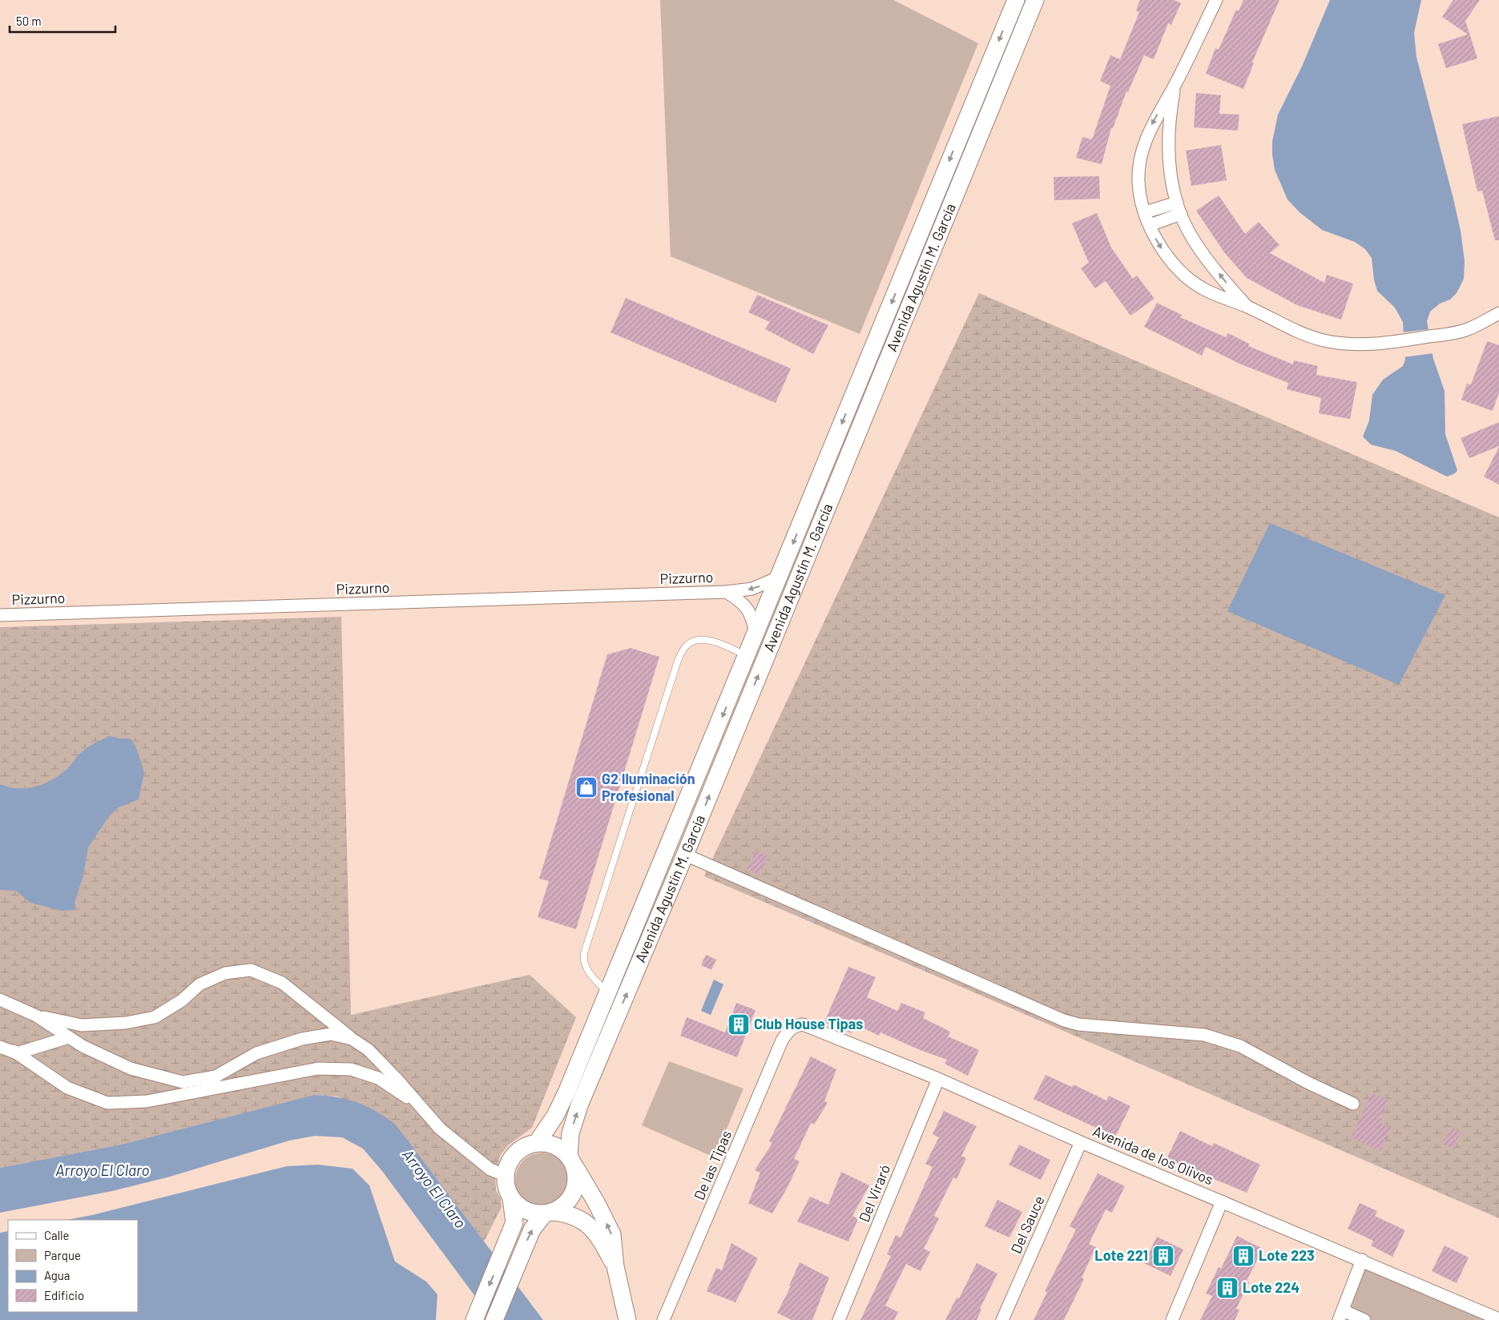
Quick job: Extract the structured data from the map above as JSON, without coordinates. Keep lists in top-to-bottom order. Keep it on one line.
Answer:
{"streets":{"main road":["Avenida Agustín M. García"],"street":["Pizzurno","Avenida de los Olivos","De las Tipas","Del Viraró","Del Sauce"]},"crossings":[["Avenida Agustín M. García","Pizzurno"],["Avenida de los Olivos","De las Tipas"],["Avenida de los Olivos","Del Viraró"],["Avenida de los Olivos","Del Sauce"]],"water":["Arroyo El Claro"],"places":{"shop":["G2 Iluminación Profesional"],"building":["Club House Tipas","Lote 221","Lote 223","Lote 224"]},"legend":["Calle","Parque","Agua","Edificio"],"scale_bar":"50 m"}
